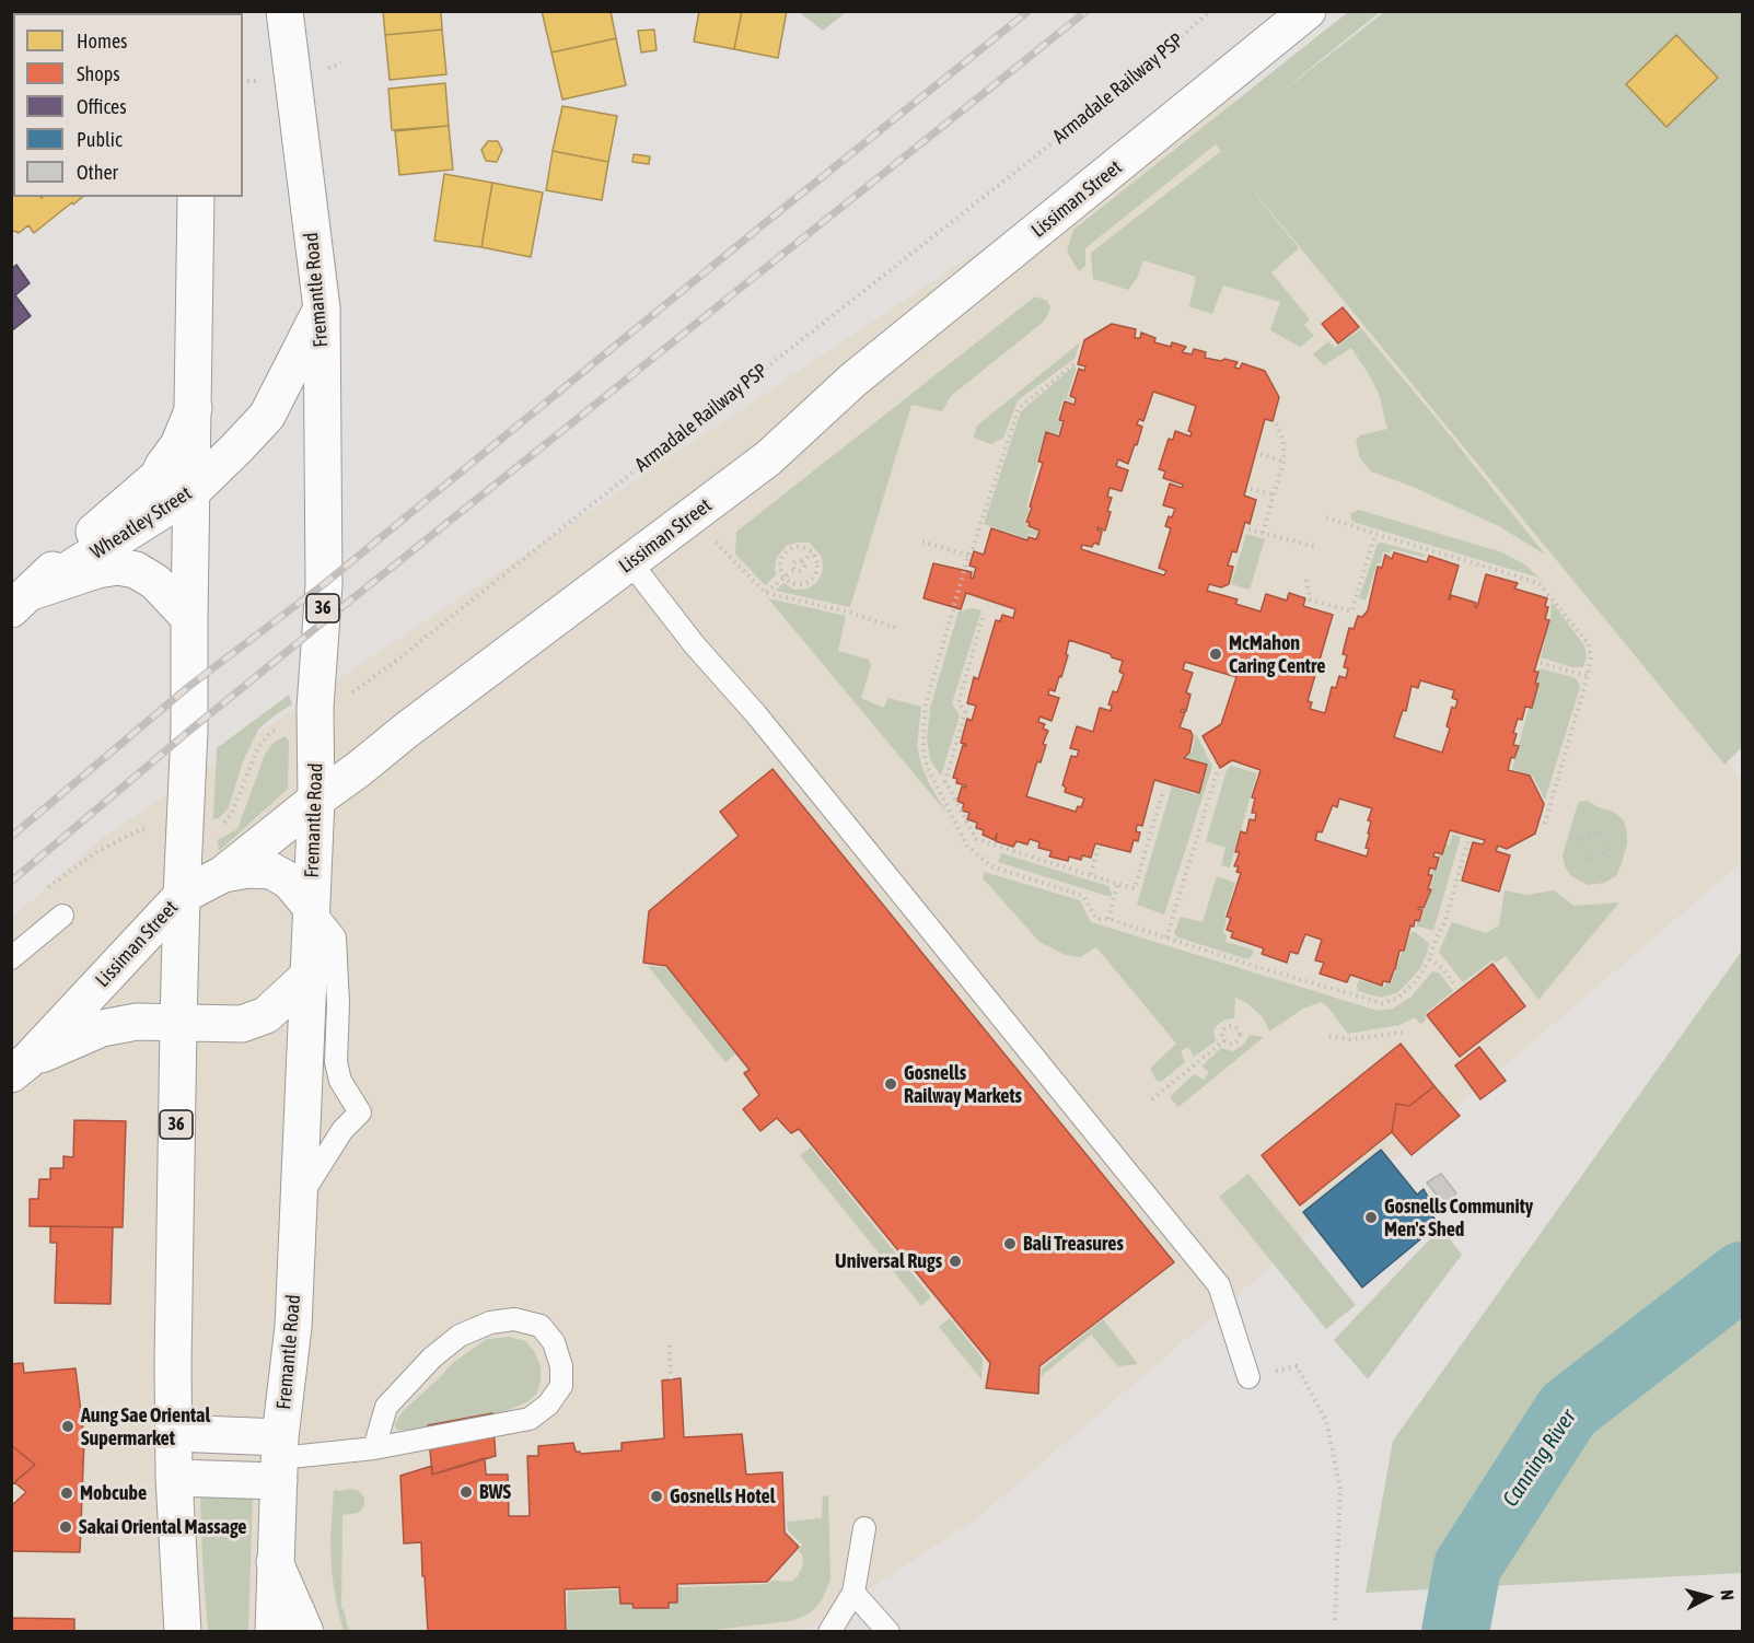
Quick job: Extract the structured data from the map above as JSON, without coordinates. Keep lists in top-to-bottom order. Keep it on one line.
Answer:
{"streets":{"main road":["Lissiman Street","Fremantle Road","Wheatley Street","36"],"path":["Armadale Railway PSP"]},"crossings":[["Armadale Railway PSP","Fremantle Road"],["Lissiman Street","Fremantle Road"],["Lissiman Street","36"],["Fremantle Road","Wheatley Street"],["Fremantle Road","36"],["Wheatley Street","36"]],"water":["Canning River"],"places":["McMahon Caring Centre","Gosnells Railway Markets","Gosnells Community Men's Shed","Bali Treasures","Universal Rugs","Aung Sae Oriental Supermarket","BWS","Mobcube","Gosnells Hotel","Sakai Oriental Massage"],"legend":["Homes","Shops","Offices","Public","Other"],"north":"right"}
